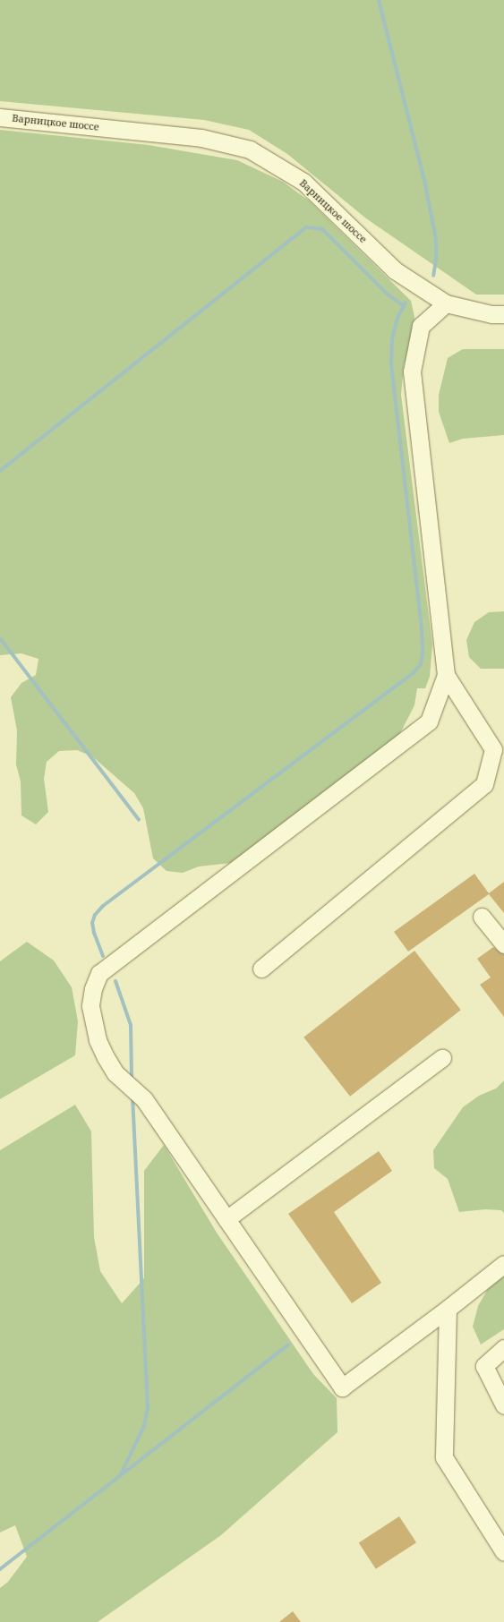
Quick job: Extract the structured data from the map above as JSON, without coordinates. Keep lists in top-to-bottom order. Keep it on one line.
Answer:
{"streets":{"street":["Варницкое шоссе"]}}
